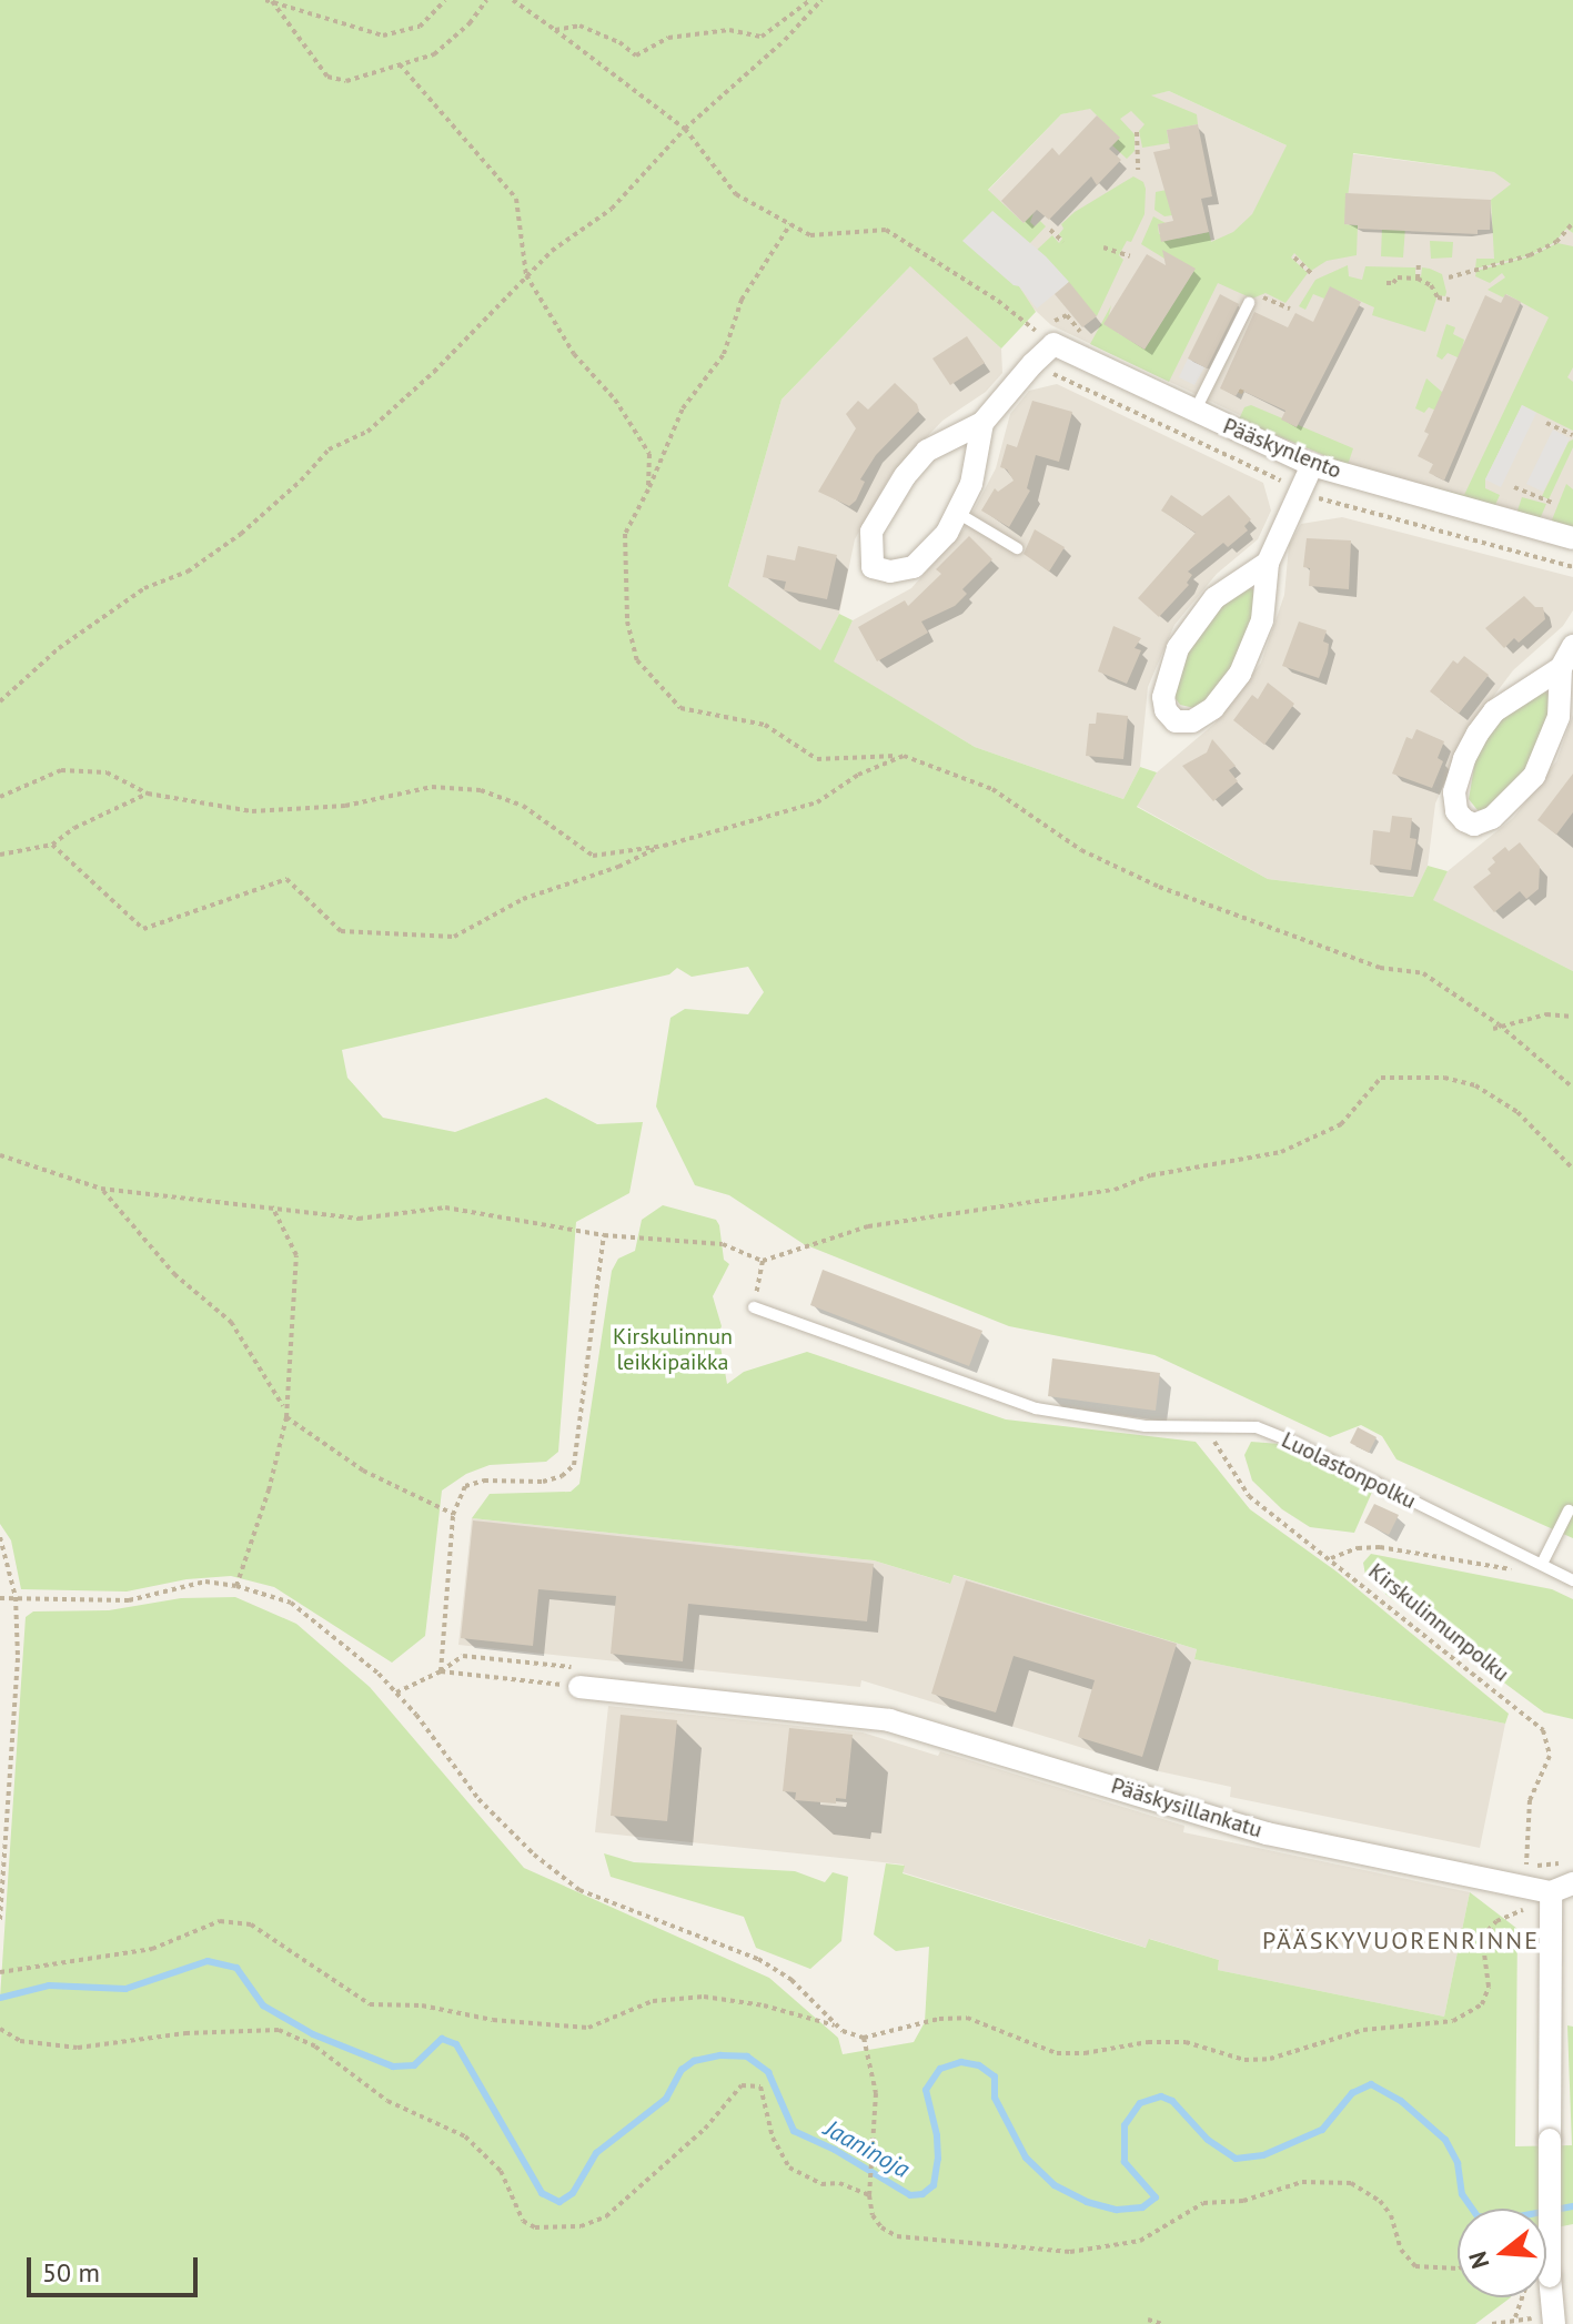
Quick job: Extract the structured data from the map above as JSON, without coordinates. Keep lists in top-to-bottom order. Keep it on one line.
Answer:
{"streets":{"street":["Pääskynlento","Pääskysillankatu"],"lane":["Luolastonpolku"],"path":["Kirskulinnunpolku"]},"crossings":[["Luolastonpolku","Kirskulinnunpolku"],["Kirskulinnunpolku","Pääskysillankatu"]],"districts":["PÄÄSKYVUORENRINNE"],"water":["Jaaninoja"],"parks":["Kirskulinnun leikkipaikka"],"scale_bar":"50 m","north":"left"}
